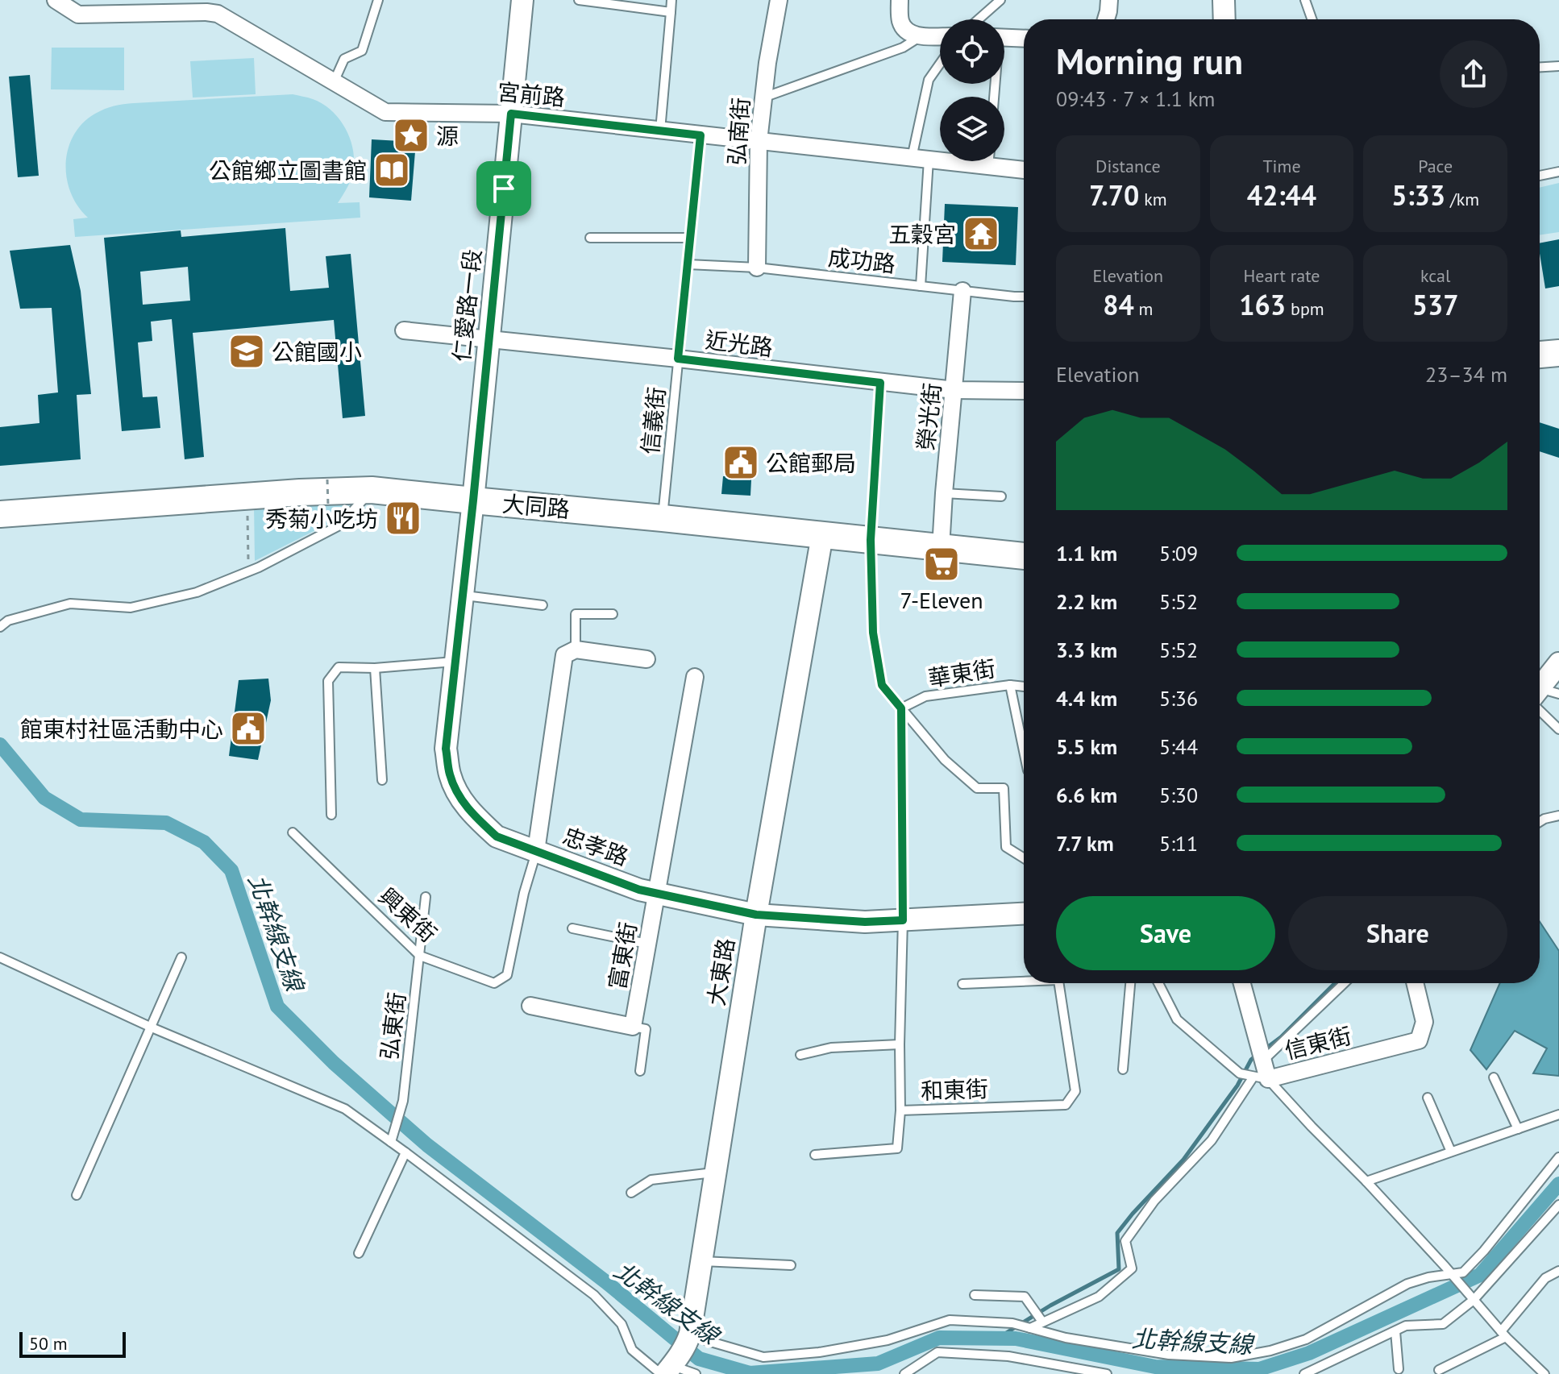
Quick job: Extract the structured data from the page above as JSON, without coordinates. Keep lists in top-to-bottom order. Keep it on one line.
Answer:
{"streets":{"main road":["大同路"],"street":["宮前路","弘南街","仁愛路一段","近光路","榮光街","忠孝路","富東街","大東路","信東街"],"lane":["成功路","信義街","華東街","興東街","弘東街","和東街"]},"crossings":[["宮前路","弘南街"],["宮前路","仁愛路一段"],["宮前路","信義街"],["弘南街","成功路"],["成功路","榮光街"],["成功路","信義街"],["仁愛路一段","近光路"],["仁愛路一段","大同路"],["仁愛路一段","忠孝路"],["近光路","榮光街"],["近光路","信義街"],["榮光街","大同路"],["信義街","大同路"],["大同路","忠孝路"],["大同路","大東路"],["華東街","忠孝路"],["華東街","和東街"],["忠孝路","興東街"],["忠孝路","富東街"],["忠孝路","大東路"],["忠孝路","和東街"],["興東街","弘東街"]],"water":["北幹線支線"],"places":{"place":["源"],"library":["公館鄉立圖書館"],"temple":["五穀宮"],"school or university":["公館國小"],"public building":["公館郵局","館東村社區活動中心"],"restaurant":["秀菊小吃坊"],"supermarket":["7-Eleven"]},"scale_bar":"50 m","page":{"heading":["Morning run","09:43 · 7 × 1.1 km"],"stats":[["Distance","7.70 km"],["Time","42:44"],["Pace","5:33 /km"],["Elevation","84 m"],["Heart rate","163 bpm"],["kcal","537"]],"chart":["Elevation","23–34 m"],"list":[{"name":"1.1 km","note":"5:09"},{"name":"2.2 km","note":"5:52"},{"name":"3.3 km","note":"5:52"},{"name":"4.4 km","note":"5:36"},{"name":"5.5 km","note":"5:44"},{"name":"6.6 km","note":"5:30"},{"name":"7.7 km","note":"5:11"}],"buttons":["Save","Share"],"scale":"50 m"}}
